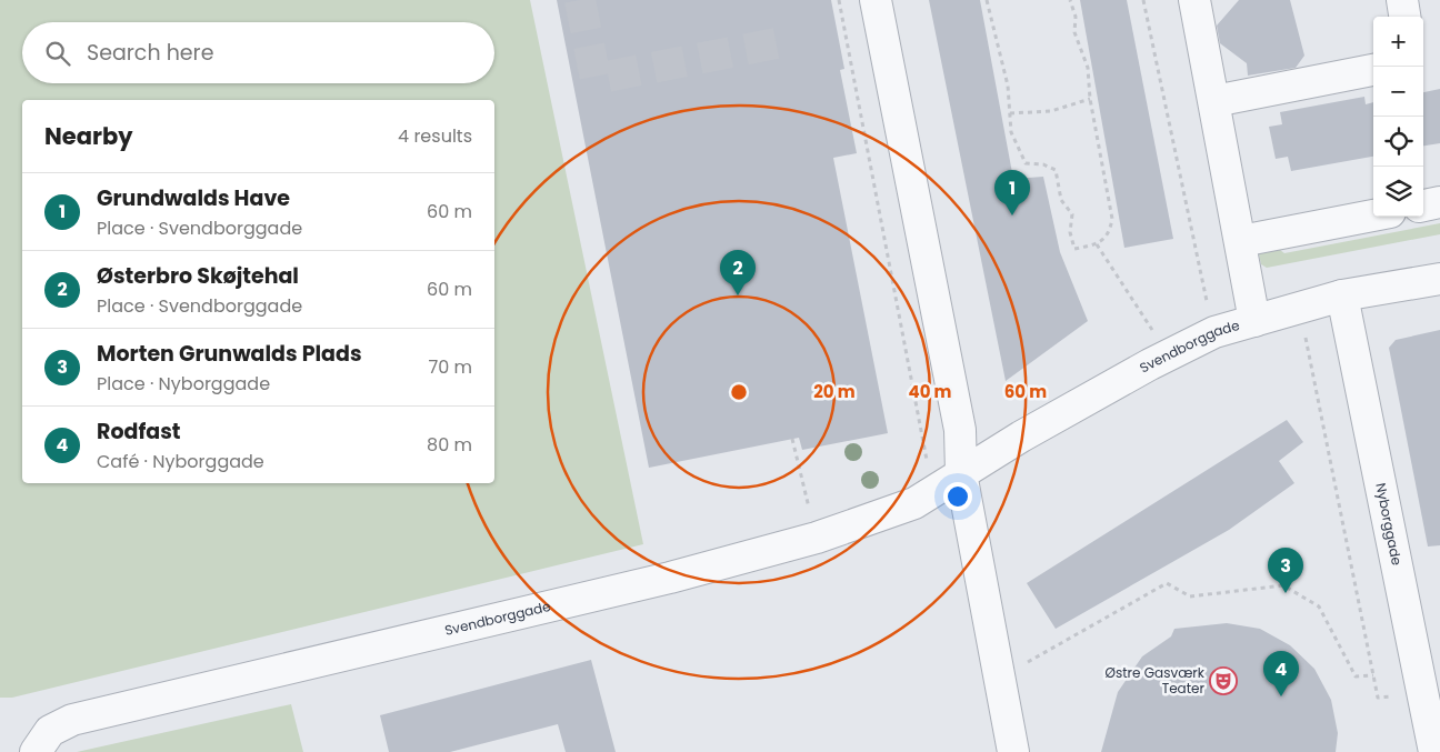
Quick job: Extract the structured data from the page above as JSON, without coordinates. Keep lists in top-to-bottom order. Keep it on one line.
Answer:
{"streets":{"street":["Svendborggade","Nyborggade"]},"crossings":[["Svendborggade","Nyborggade"]],"places":{"theatre":["Østre Gasværk Teater"]},"page":{"map_buttons":["+","−"],"search":"Search here","heading":["Nearby","4 results"],"pins":["1","2","3","4"],"list":[{"mark":"1","name":"Grundwalds Have","note":"Place · Svendborggade","value":"60 m"},{"mark":"2","name":"Østerbro Skøjtehal","note":"Place · Svendborggade","value":"60 m"},{"mark":"3","name":"Morten Grunwalds Plads","note":"Place · Nyborggade","value":"70 m"},{"mark":"4","name":"Rodfast","note":"Café · Nyborggade","value":"80 m"}]},"rings":["20 m","40 m","60 m"]}
